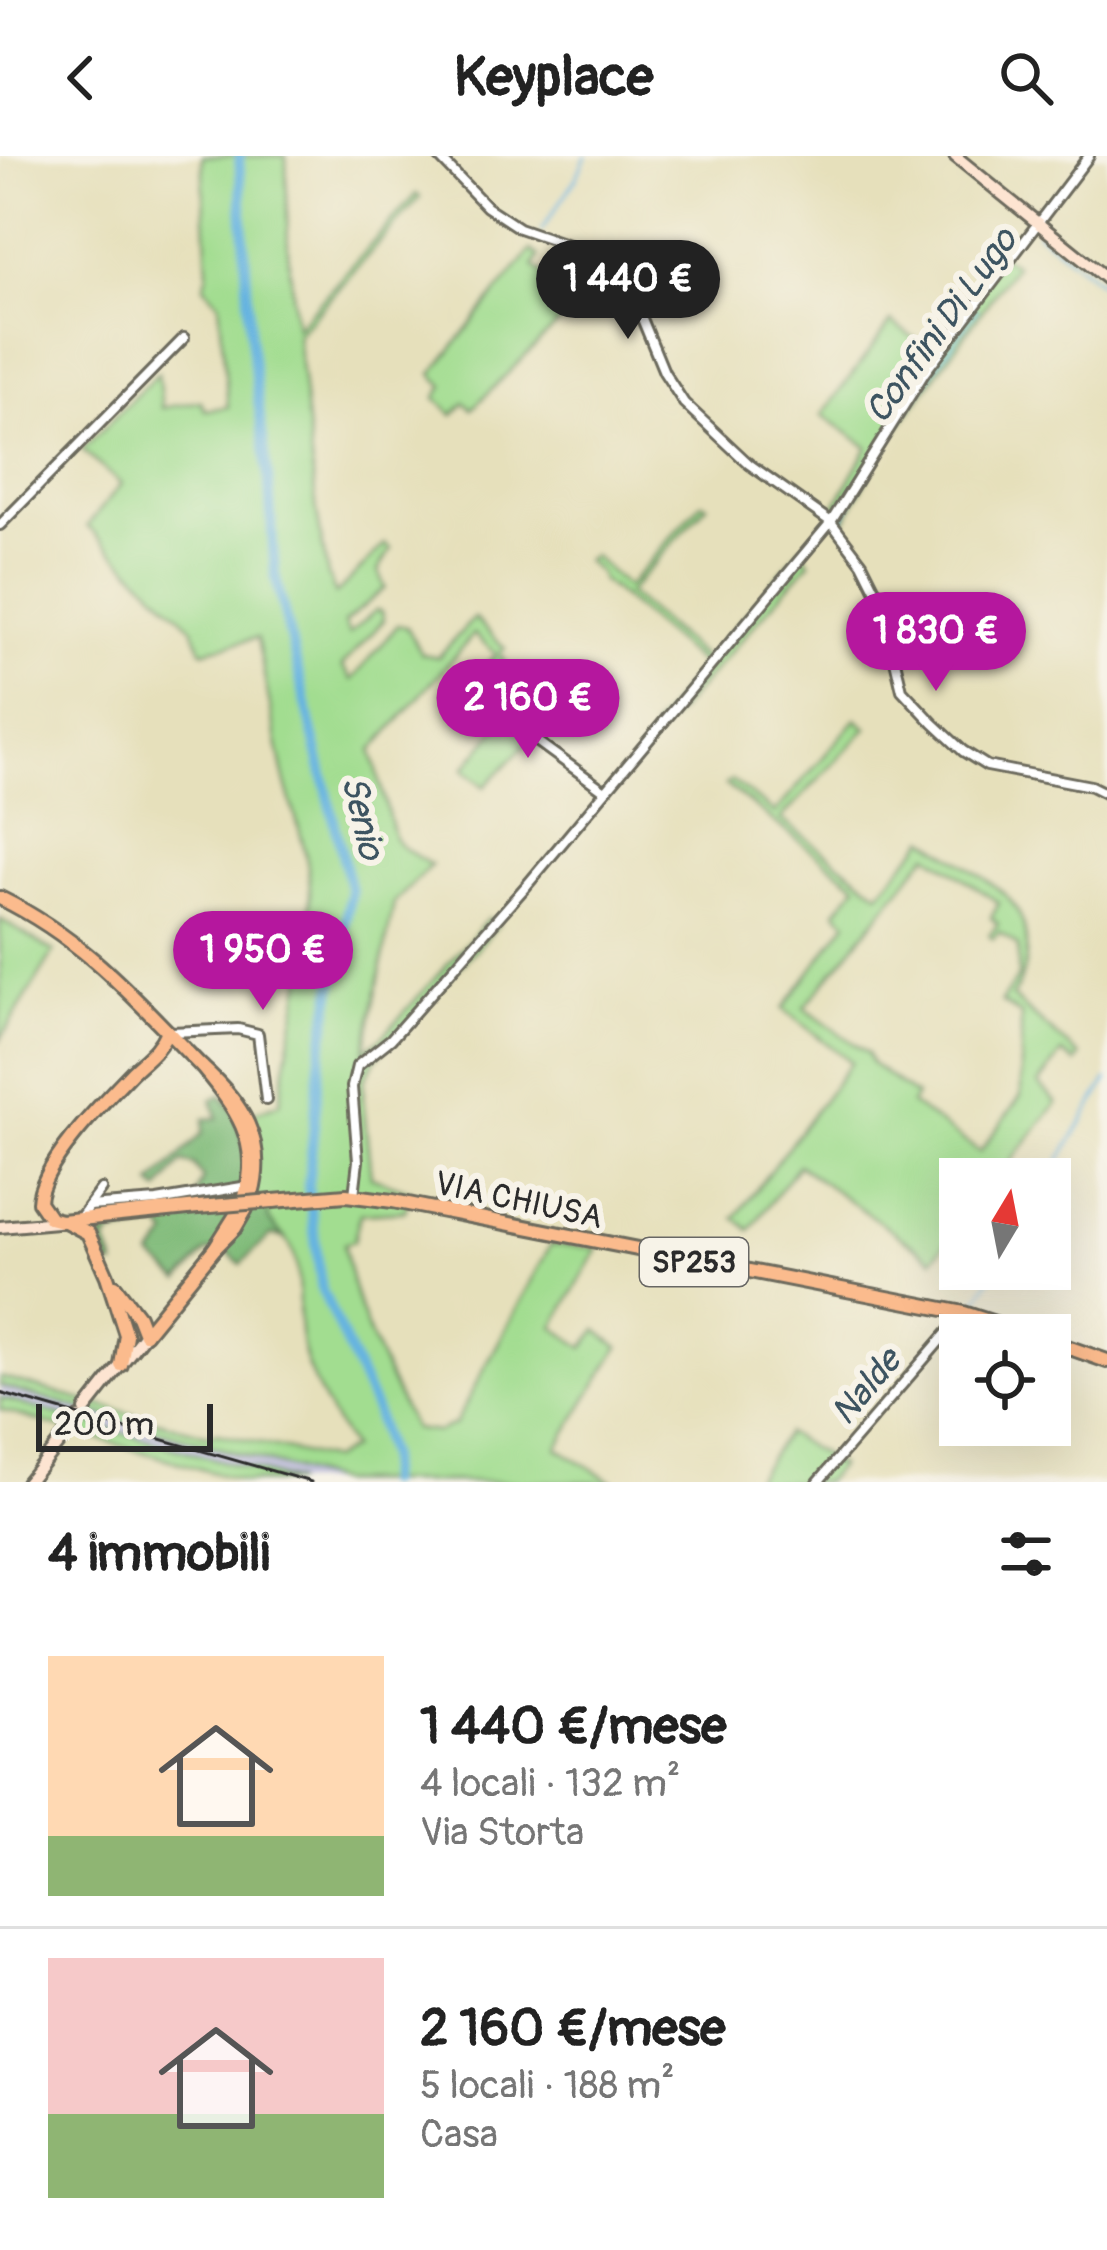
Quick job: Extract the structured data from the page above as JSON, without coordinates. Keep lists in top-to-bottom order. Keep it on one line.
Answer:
{"streets":{"main road":["VIA CHIUSA","SP253"]},"crossings":[["VIA CHIUSA","SP253"]],"water":["Confini Di Lugo","Senio","Nalde"],"scale_bar":"200 m","north":"top","page":{"header":"Keyplace","price":["1 440 €","1 830 €","2 160 €","1 950 €"],"scale":"200 m","heading":"4 immobili","list":[{"name":"1 440 €/mese","note":"4 locali · 132 m² · Via Storta"},{"name":"2 160 €/mese","note":"5 locali · 188 m² · Casa"}]}}
